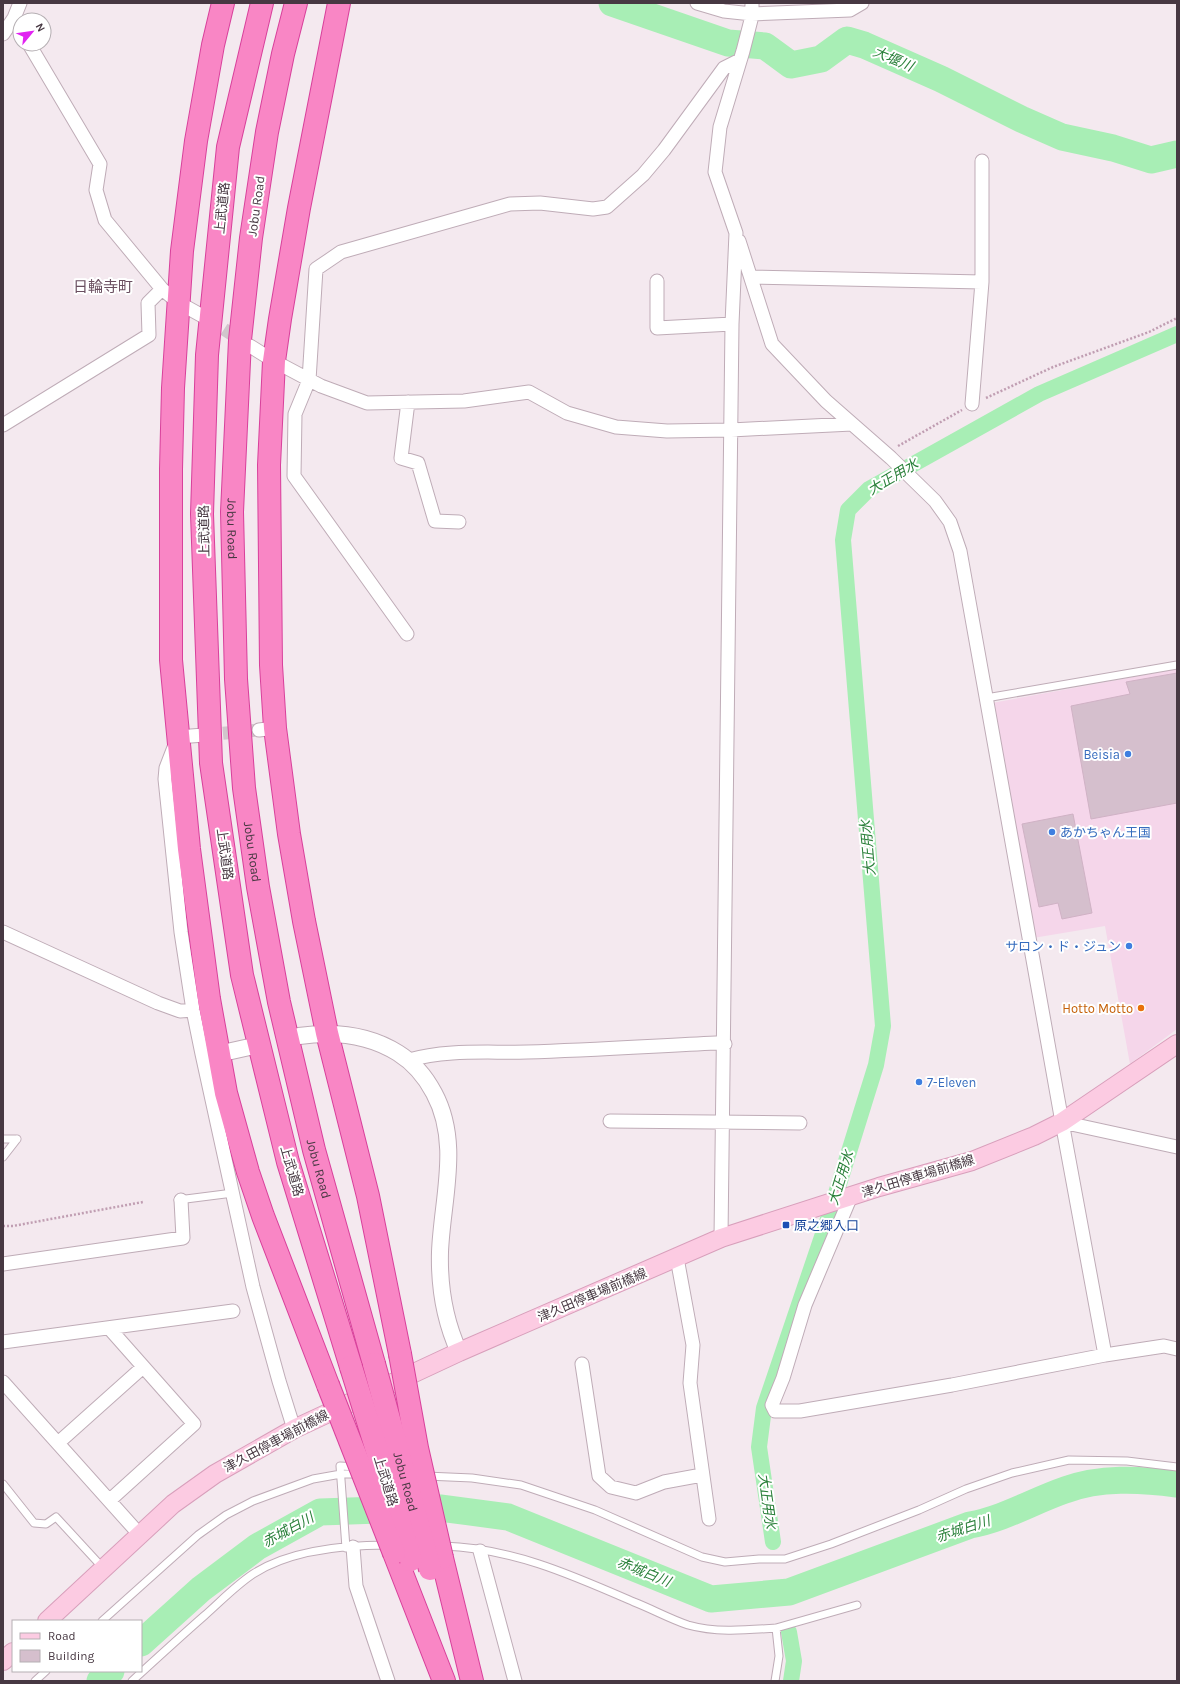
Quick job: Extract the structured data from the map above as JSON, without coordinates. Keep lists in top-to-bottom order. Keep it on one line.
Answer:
{"streets":{"highway":["Jobu Road","上武道路"],"main road":["津久田停車場前橋線"]},"crossings":[["Jobu Road","上武道路"]],"districts":["日輪寺町"],"water":["大堰川","大正用水","赤城白川"],"places":{"other":["Beisia","あかちゃん王国","サロン・ド・ジュン","Hotto Motto","7-Eleven"],"transit":["原之郷入口"]},"legend":["Road","Building"],"north":"top right"}
